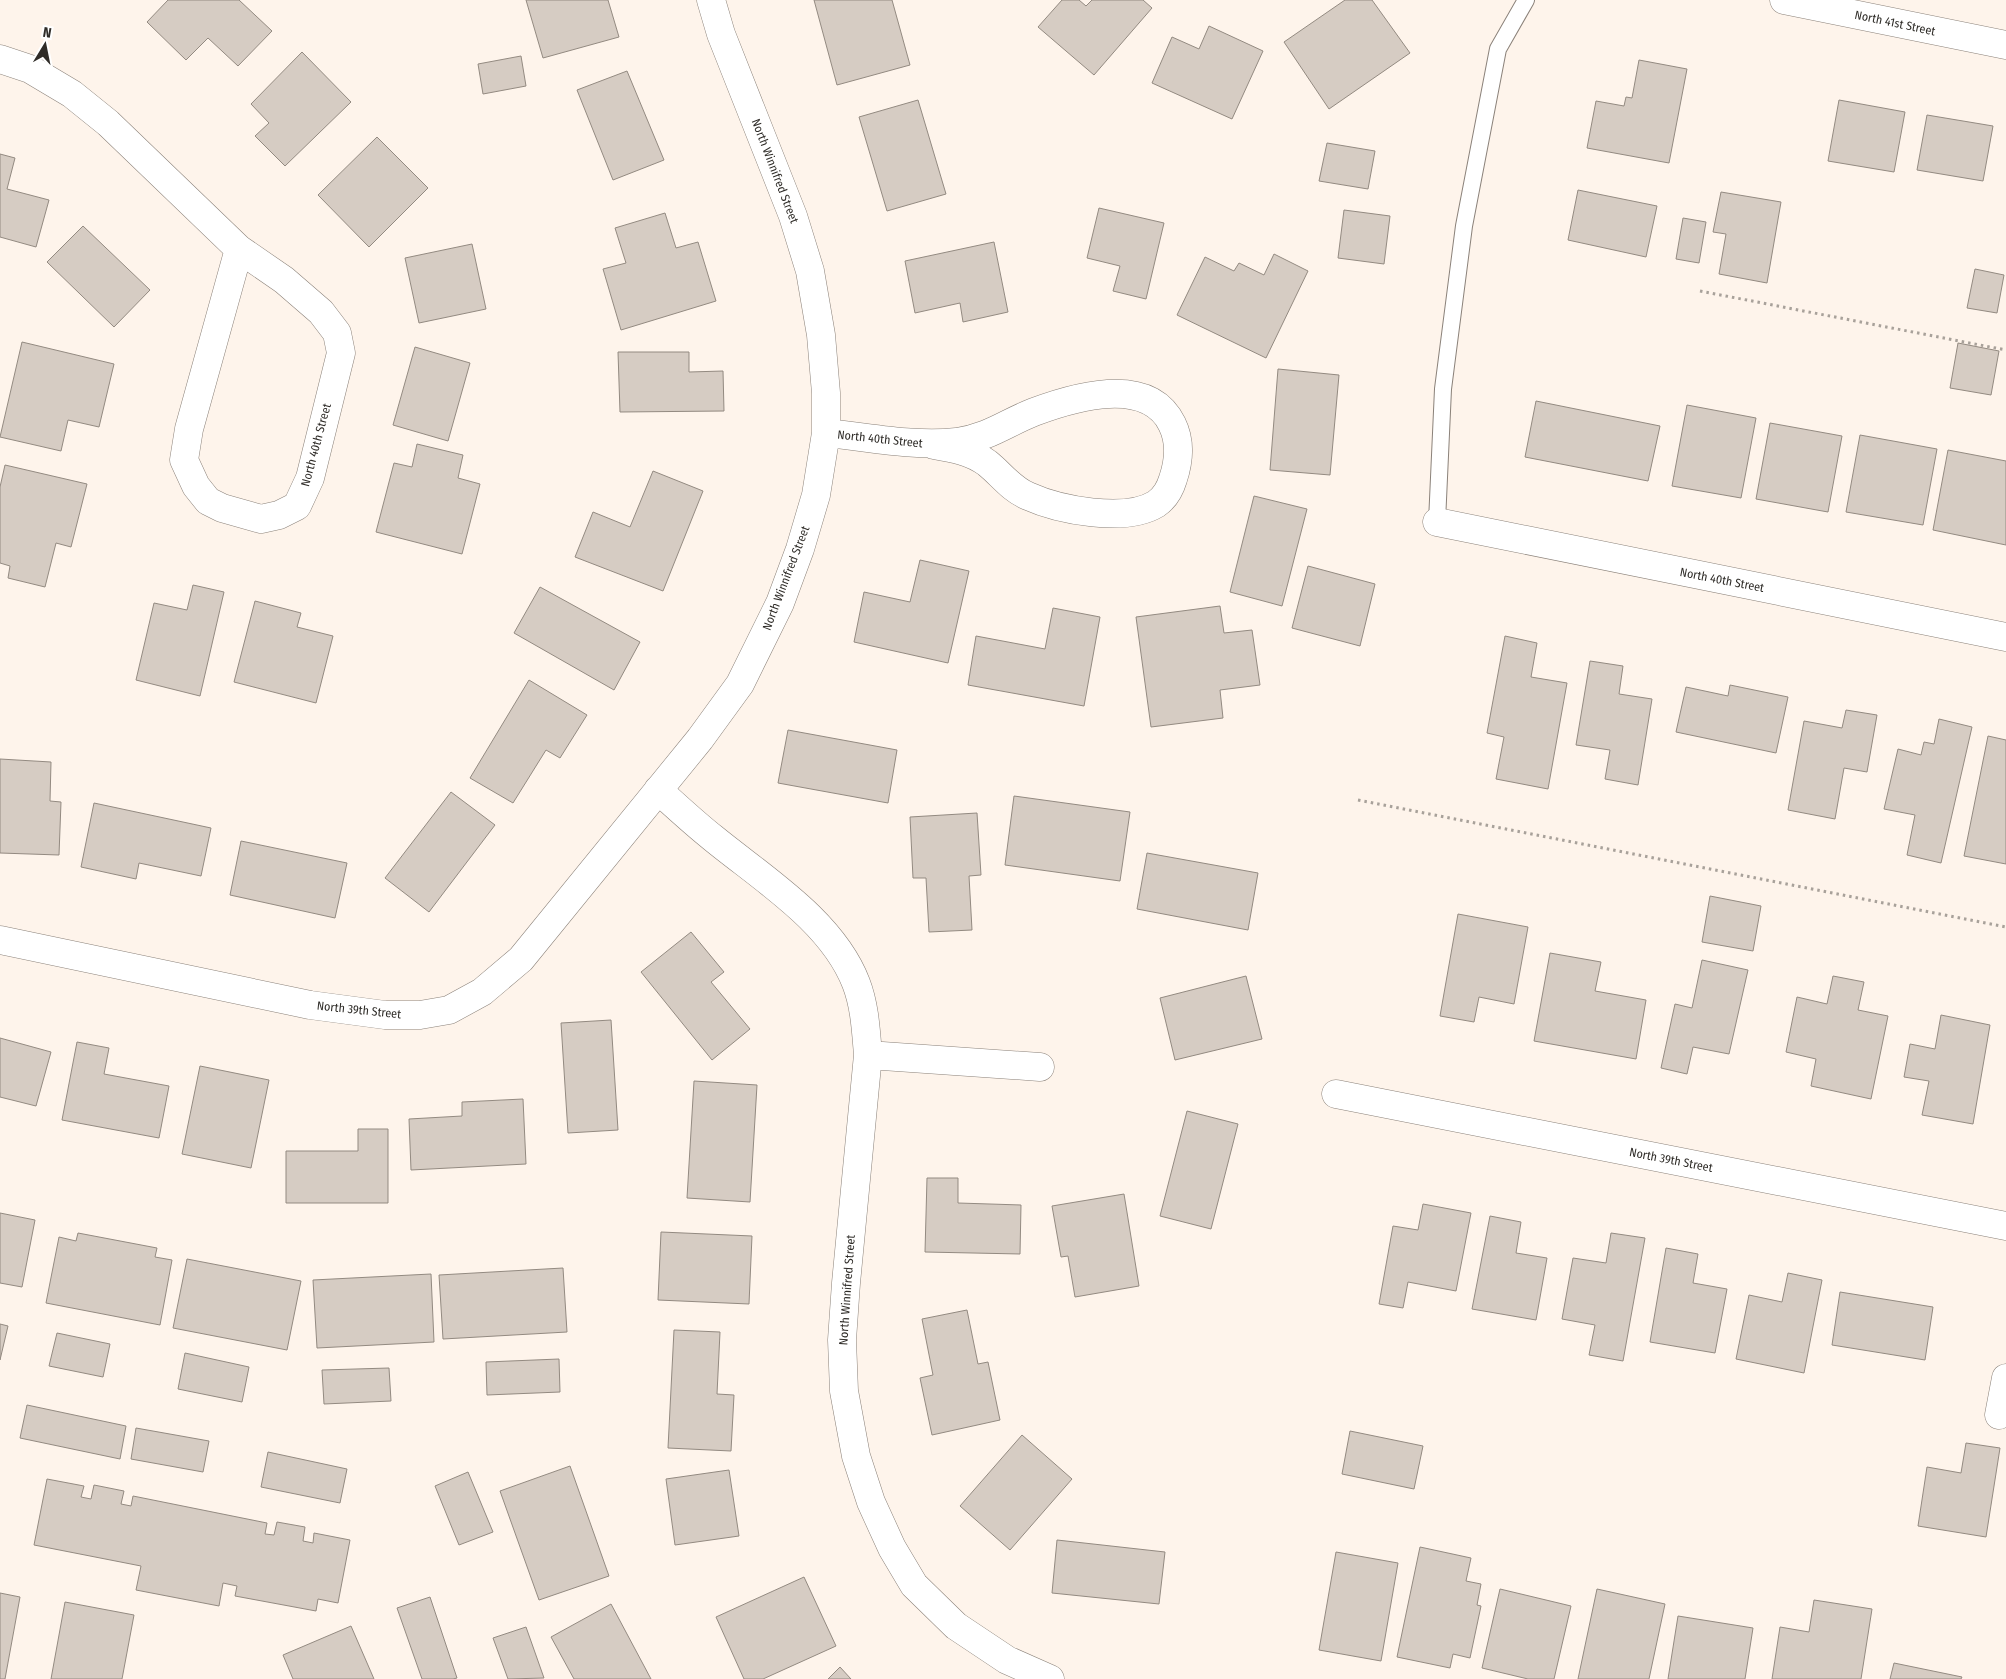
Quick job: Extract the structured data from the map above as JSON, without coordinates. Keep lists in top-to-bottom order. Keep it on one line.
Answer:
{"streets":{"street":["North 41st Street","North Winnifred Street","North 40th Street","North 39th Street"]},"crossings":[["North Winnifred Street","North 40th Street"],["North Winnifred Street","North 39th Street"]],"north":"top"}
